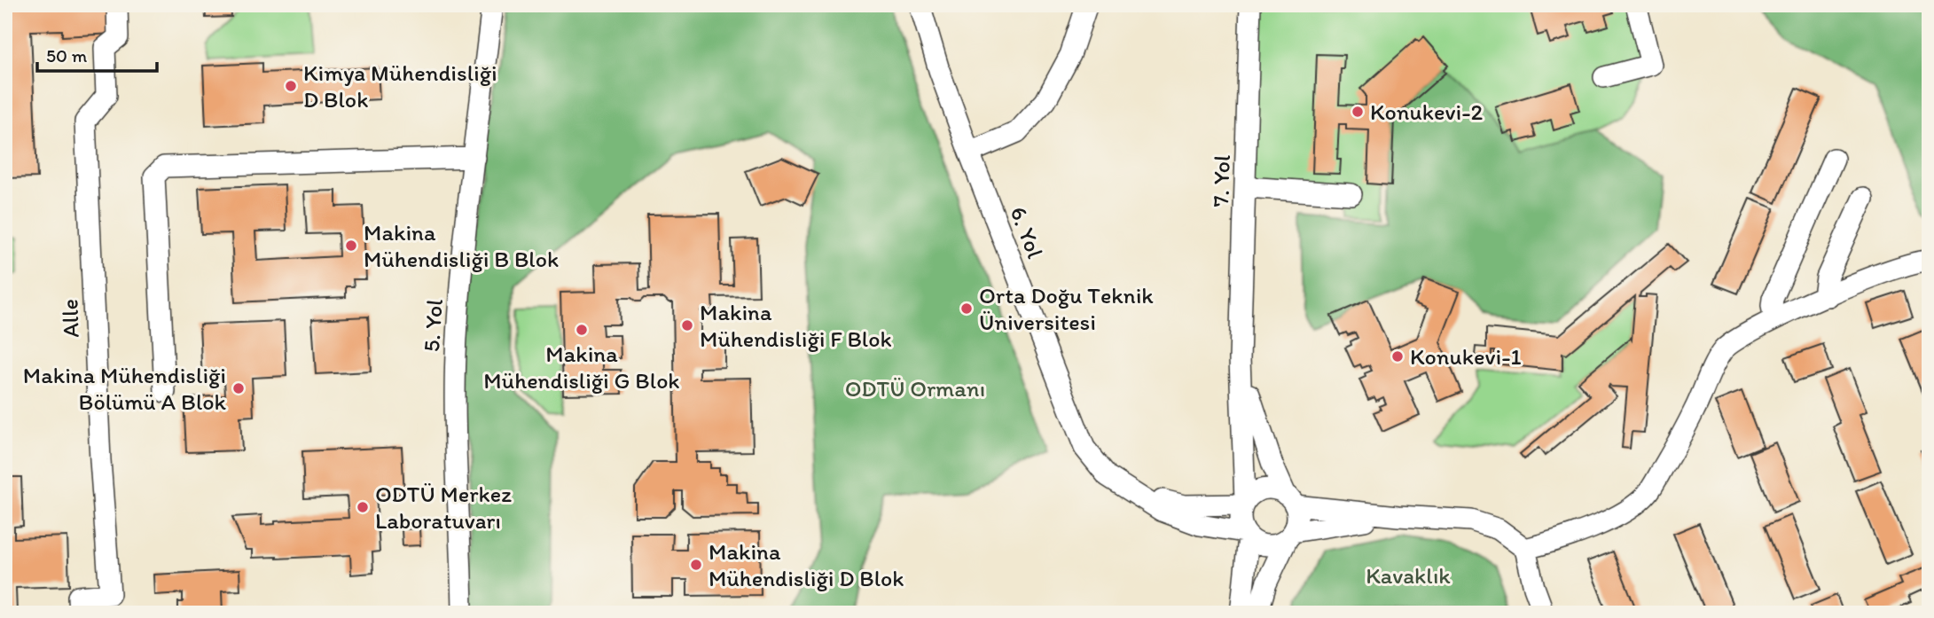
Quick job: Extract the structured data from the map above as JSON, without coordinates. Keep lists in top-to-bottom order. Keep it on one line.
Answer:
{"streets":{"street":["7. Yol","6. Yol","Alle","5. Yol"]},"crossings":[["7. Yol","6. Yol"]],"parks":["ODTÜ Ormanı","Kavaklık"],"places":["Kimya Mühendisliği D Blok","Konukevi-2","Makina Mühendisliği B Blok","Orta Doğu Teknik Üniversitesi","Makina Mühendisliği F Blok","Makina Mühendisliği G Blok","Konukevi-1","Makina Mühendisliği Bölümü A Blok","ODTÜ Merkez Laboratuvarı","Makina Mühendisliği D Blok"],"scale_bar":"50 m"}
